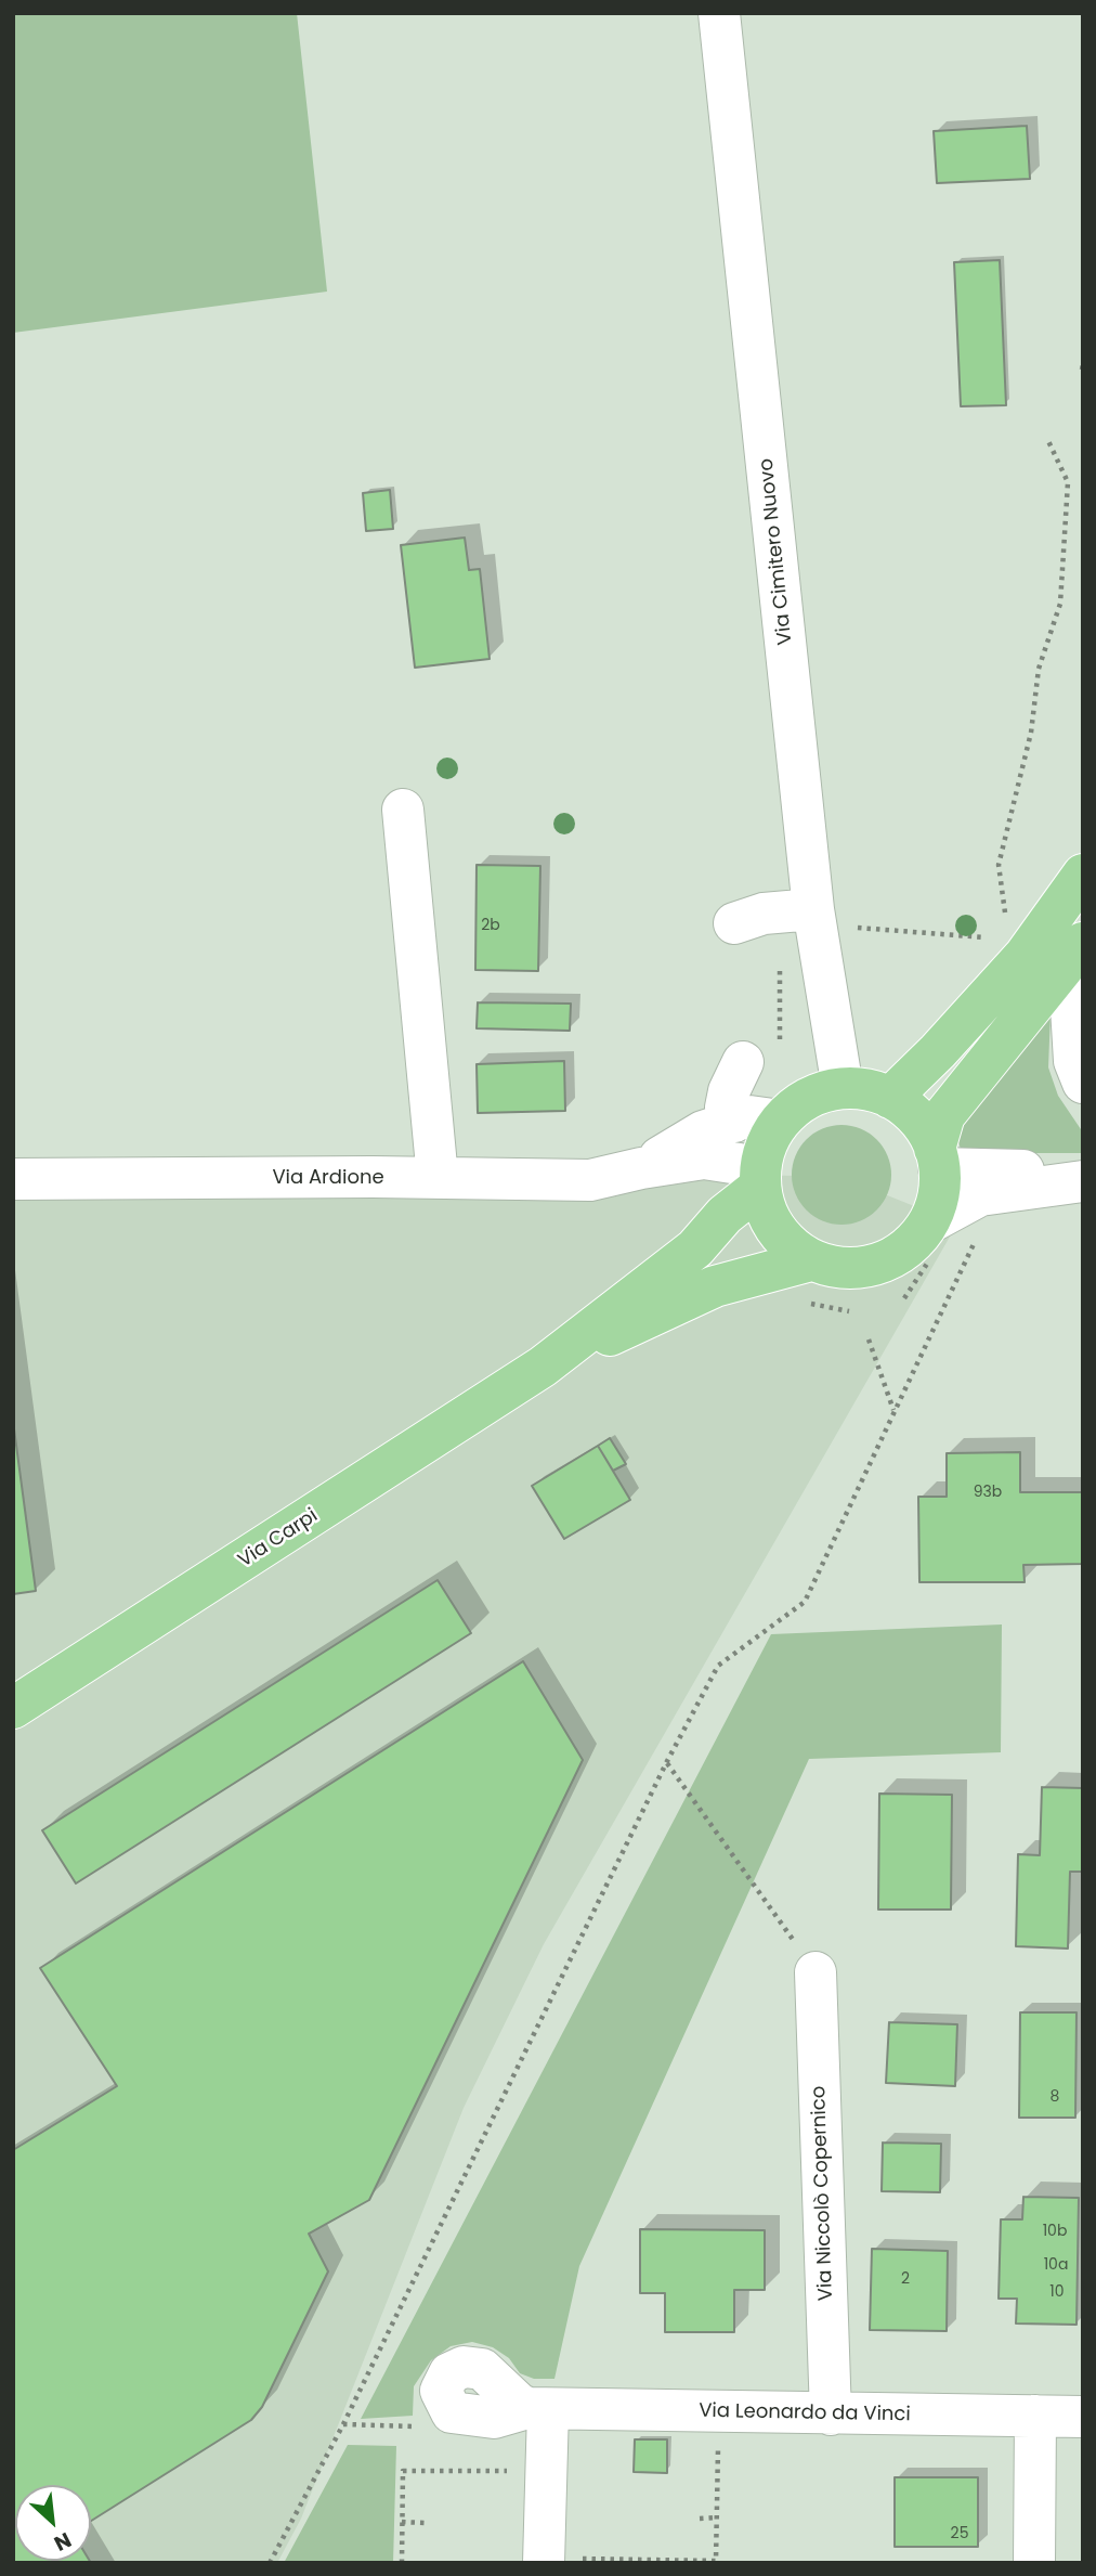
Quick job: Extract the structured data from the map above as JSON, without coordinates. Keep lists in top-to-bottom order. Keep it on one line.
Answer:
{"streets":{"main road":["Via Carpi"],"street":["Via Cimitero Nuovo","Via Ardione","Via Niccolò Copernico","Via Leonardo da Vinci"]},"crossings":[["Via Cimitero Nuovo","Via Ardione"],["Via Cimitero Nuovo","Via Carpi"],["Via Ardione","Via Carpi"],["Via Niccolò Copernico","Via Leonardo da Vinci"]],"house_numbers":["2b","93b","8","10b","10a","2","10","25"],"north":"bottom right"}
